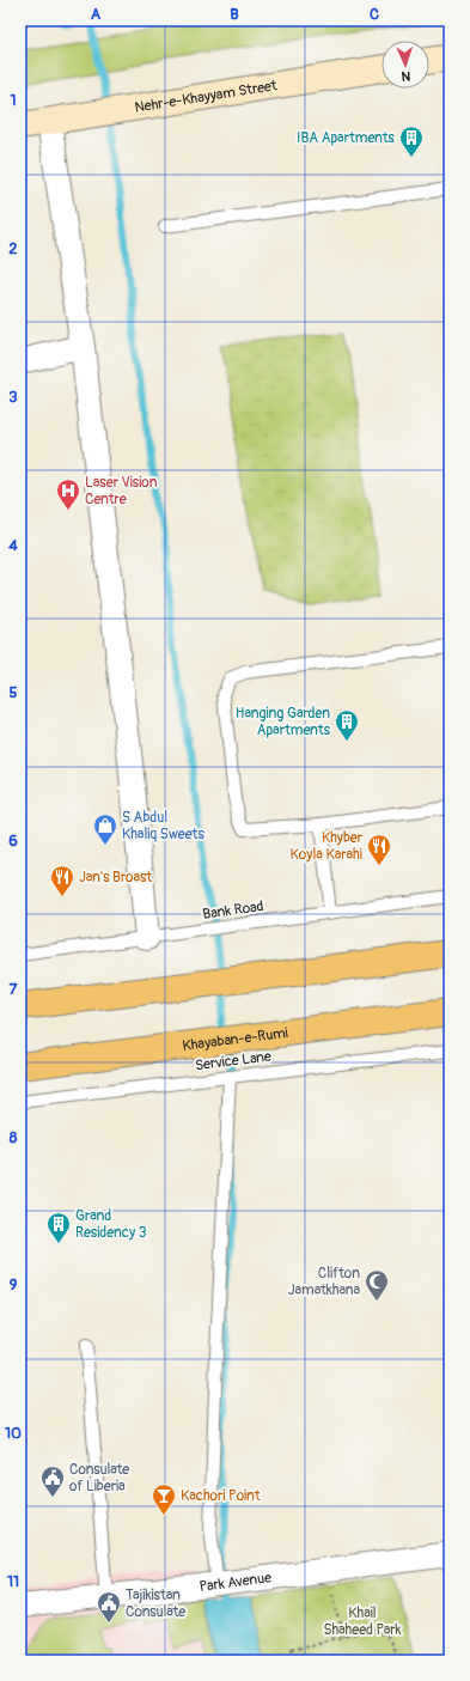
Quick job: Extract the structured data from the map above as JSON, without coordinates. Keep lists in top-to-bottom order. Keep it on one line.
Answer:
{"streets":{"main road":["Khayaban-e-Rumi"],"street":["Nehr-e-Khayyam Street","Park Avenue"],"lane":["Bank Road","Service Lane"]},"parks":["Khail Shaheed Park"],"places":{"building":["IBA Apartments","Hanging Garden Apartments","Grand Residency 3"],"hospital":["Laser Vision Centre"],"shop":["S Abdul Khaliq Sweets"],"restaurant":["Khyber Koyla Karahi","Jan's Broast"],"mosque":["Clifton Jamatkhana"],"public building":["Consulate of Liberia","Tajikistan Consulate"],"bar":["Kachori Point"]},"north":"bottom","grid":{"columns":["A","B","C"],"rows":["1","2","3","4","5","6","7","8","9","10","11"]}}
